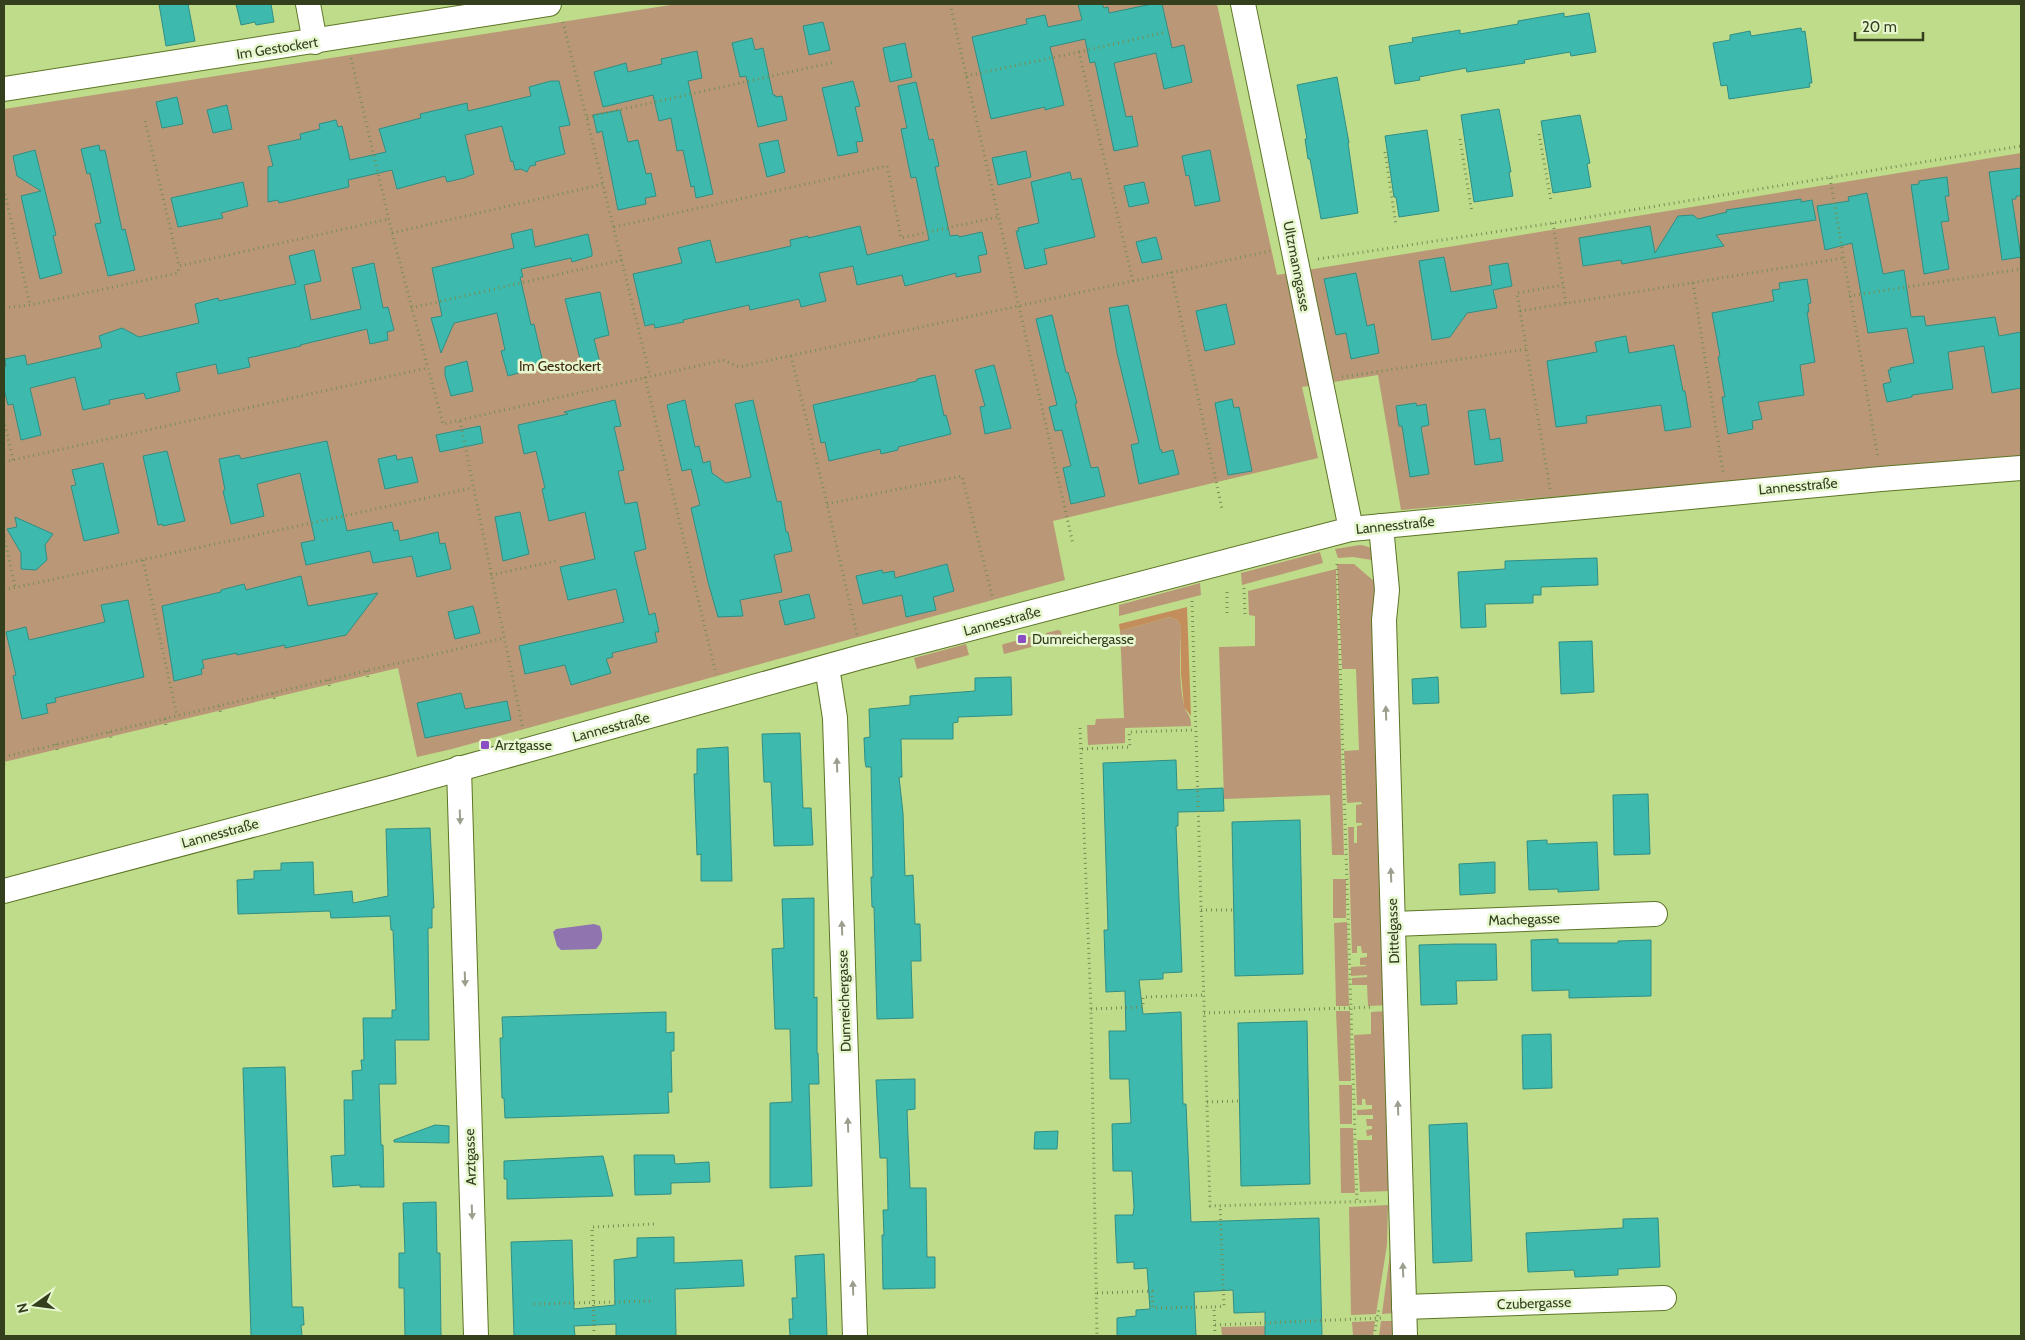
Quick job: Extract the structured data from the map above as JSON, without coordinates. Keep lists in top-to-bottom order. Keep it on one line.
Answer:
{"streets":{"street":["Im Gestockert","Ultzmanngasse","Lannesstraße","Machegasse","Dittelgasse","Dumreichergasse","Arztgasse","Czubergasse"]},"crossings":[["Ultzmanngasse","Lannesstraße"],["Lannesstraße","Dittelgasse"],["Lannesstraße","Dumreichergasse"],["Lannesstraße","Arztgasse"],["Machegasse","Dittelgasse"],["Dittelgasse","Czubergasse"]],"one_way":["Dittelgasse","Dumreichergasse","Arztgasse"],"parks":["Im Gestockert"],"places":{"transit":["Dumreichergasse","Arztgasse"]},"scale_bar":"20 m","north":"left"}
